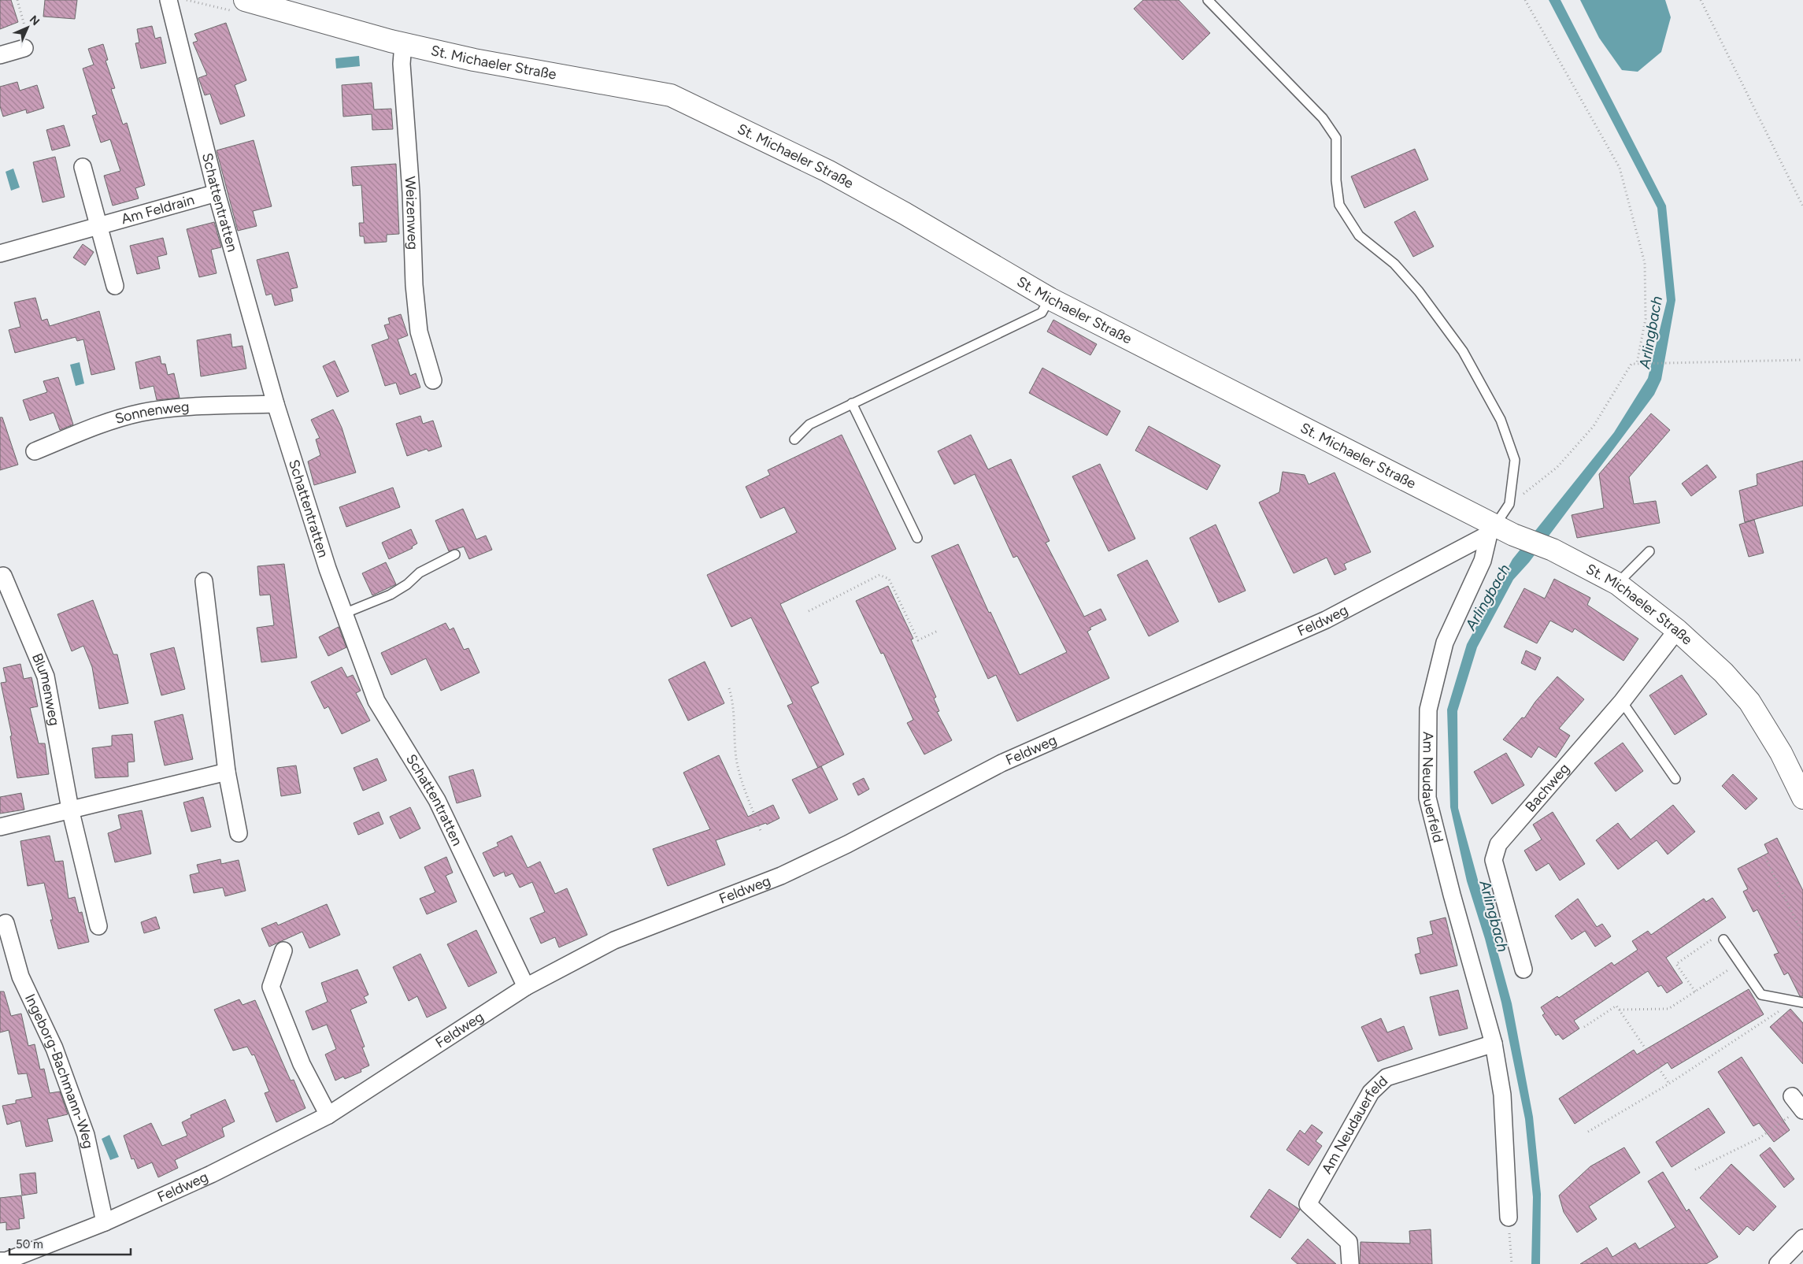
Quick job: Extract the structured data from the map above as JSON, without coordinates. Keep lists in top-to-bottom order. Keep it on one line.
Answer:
{"streets":{"main road":["St. Michaeler Straße"],"street":["Schattentratten","Am Feldrain","Weizenweg","Sonnenweg","Feldweg","Blumenweg","Am Neudauerfeld","Bachweg","Ingeborg-Bachmann-Weg"]},"crossings":[["St. Michaeler Straße","Weizenweg"],["St. Michaeler Straße","Feldweg"],["St. Michaeler Straße","Am Neudauerfeld"],["St. Michaeler Straße","Bachweg"],["Schattentratten","Am Feldrain"],["Schattentratten","Sonnenweg"],["Schattentratten","Feldweg"],["Feldweg","Am Neudauerfeld"],["Feldweg","Ingeborg-Bachmann-Weg"]],"water":["Arlingbach"],"scale_bar":"50 m","north":"top right"}
